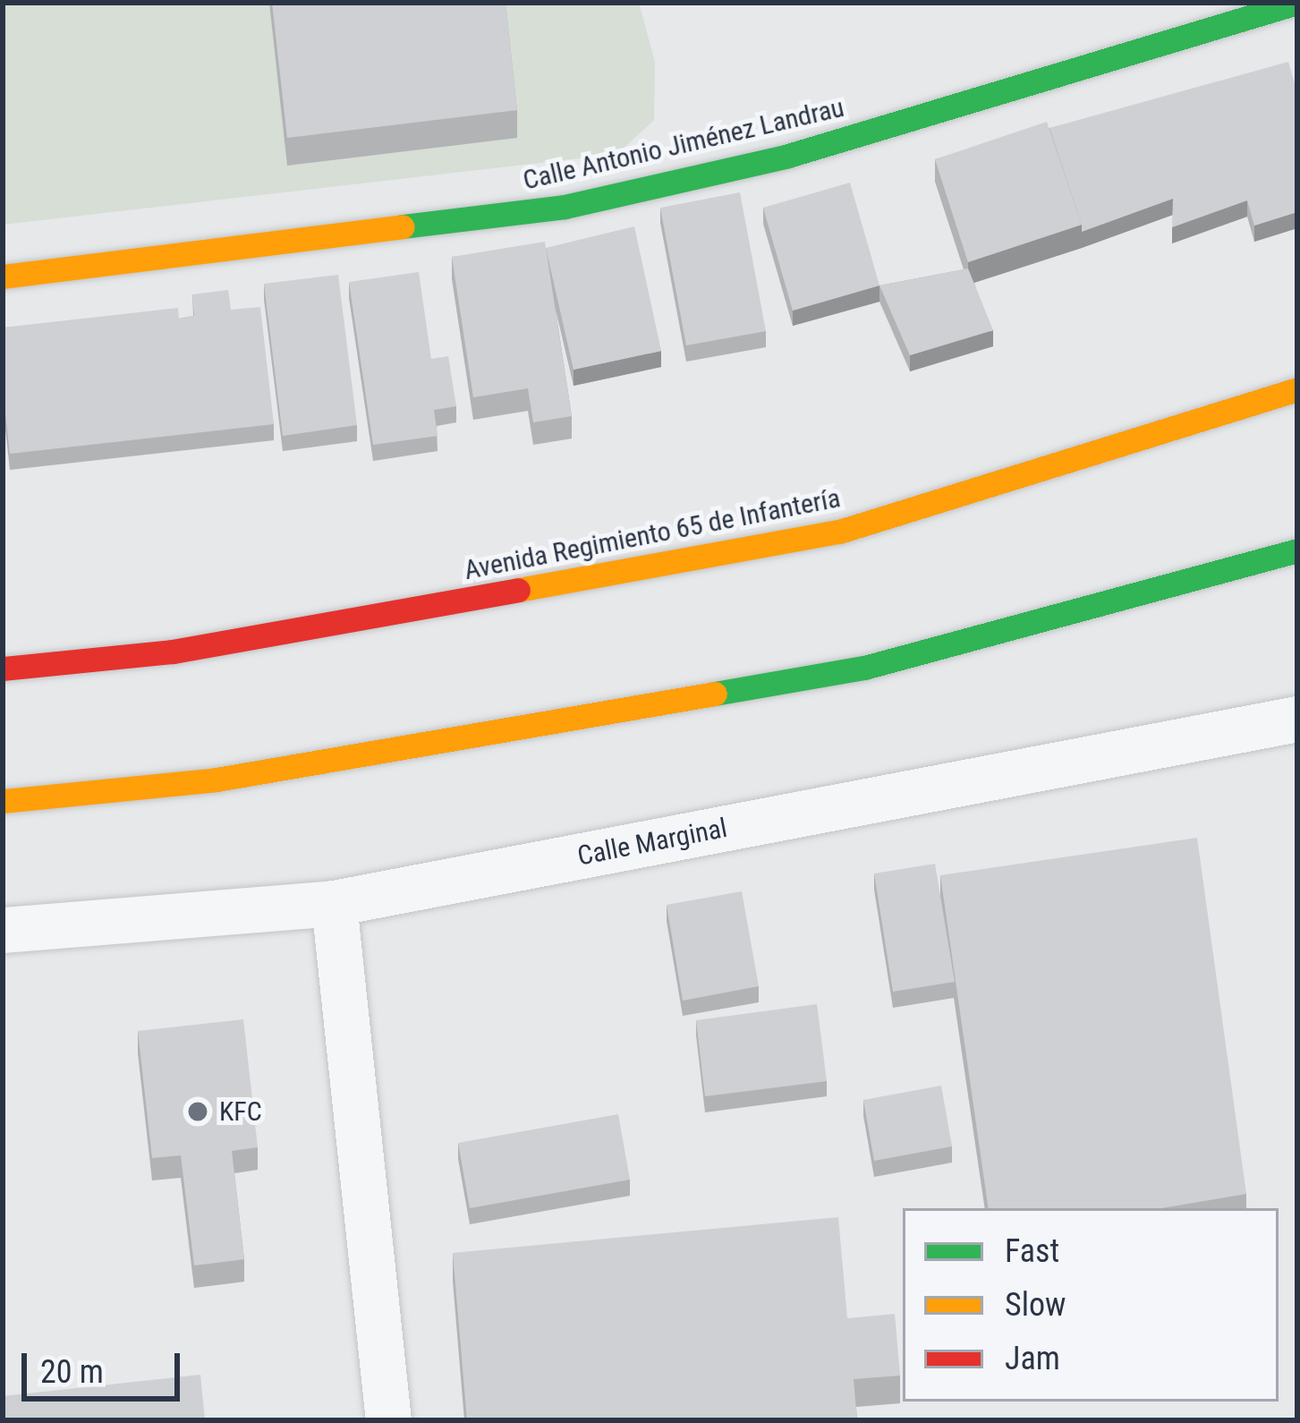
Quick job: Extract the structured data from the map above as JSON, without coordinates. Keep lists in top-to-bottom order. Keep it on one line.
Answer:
{"streets":{"main road":["Calle Antonio Jiménez Landrau","Avenida Regimiento 65 de Infantería"],"street":["Calle Marginal"]},"places":["KFC"],"legend":["Fast","Slow","Jam"],"scale_bar":"20 m"}
